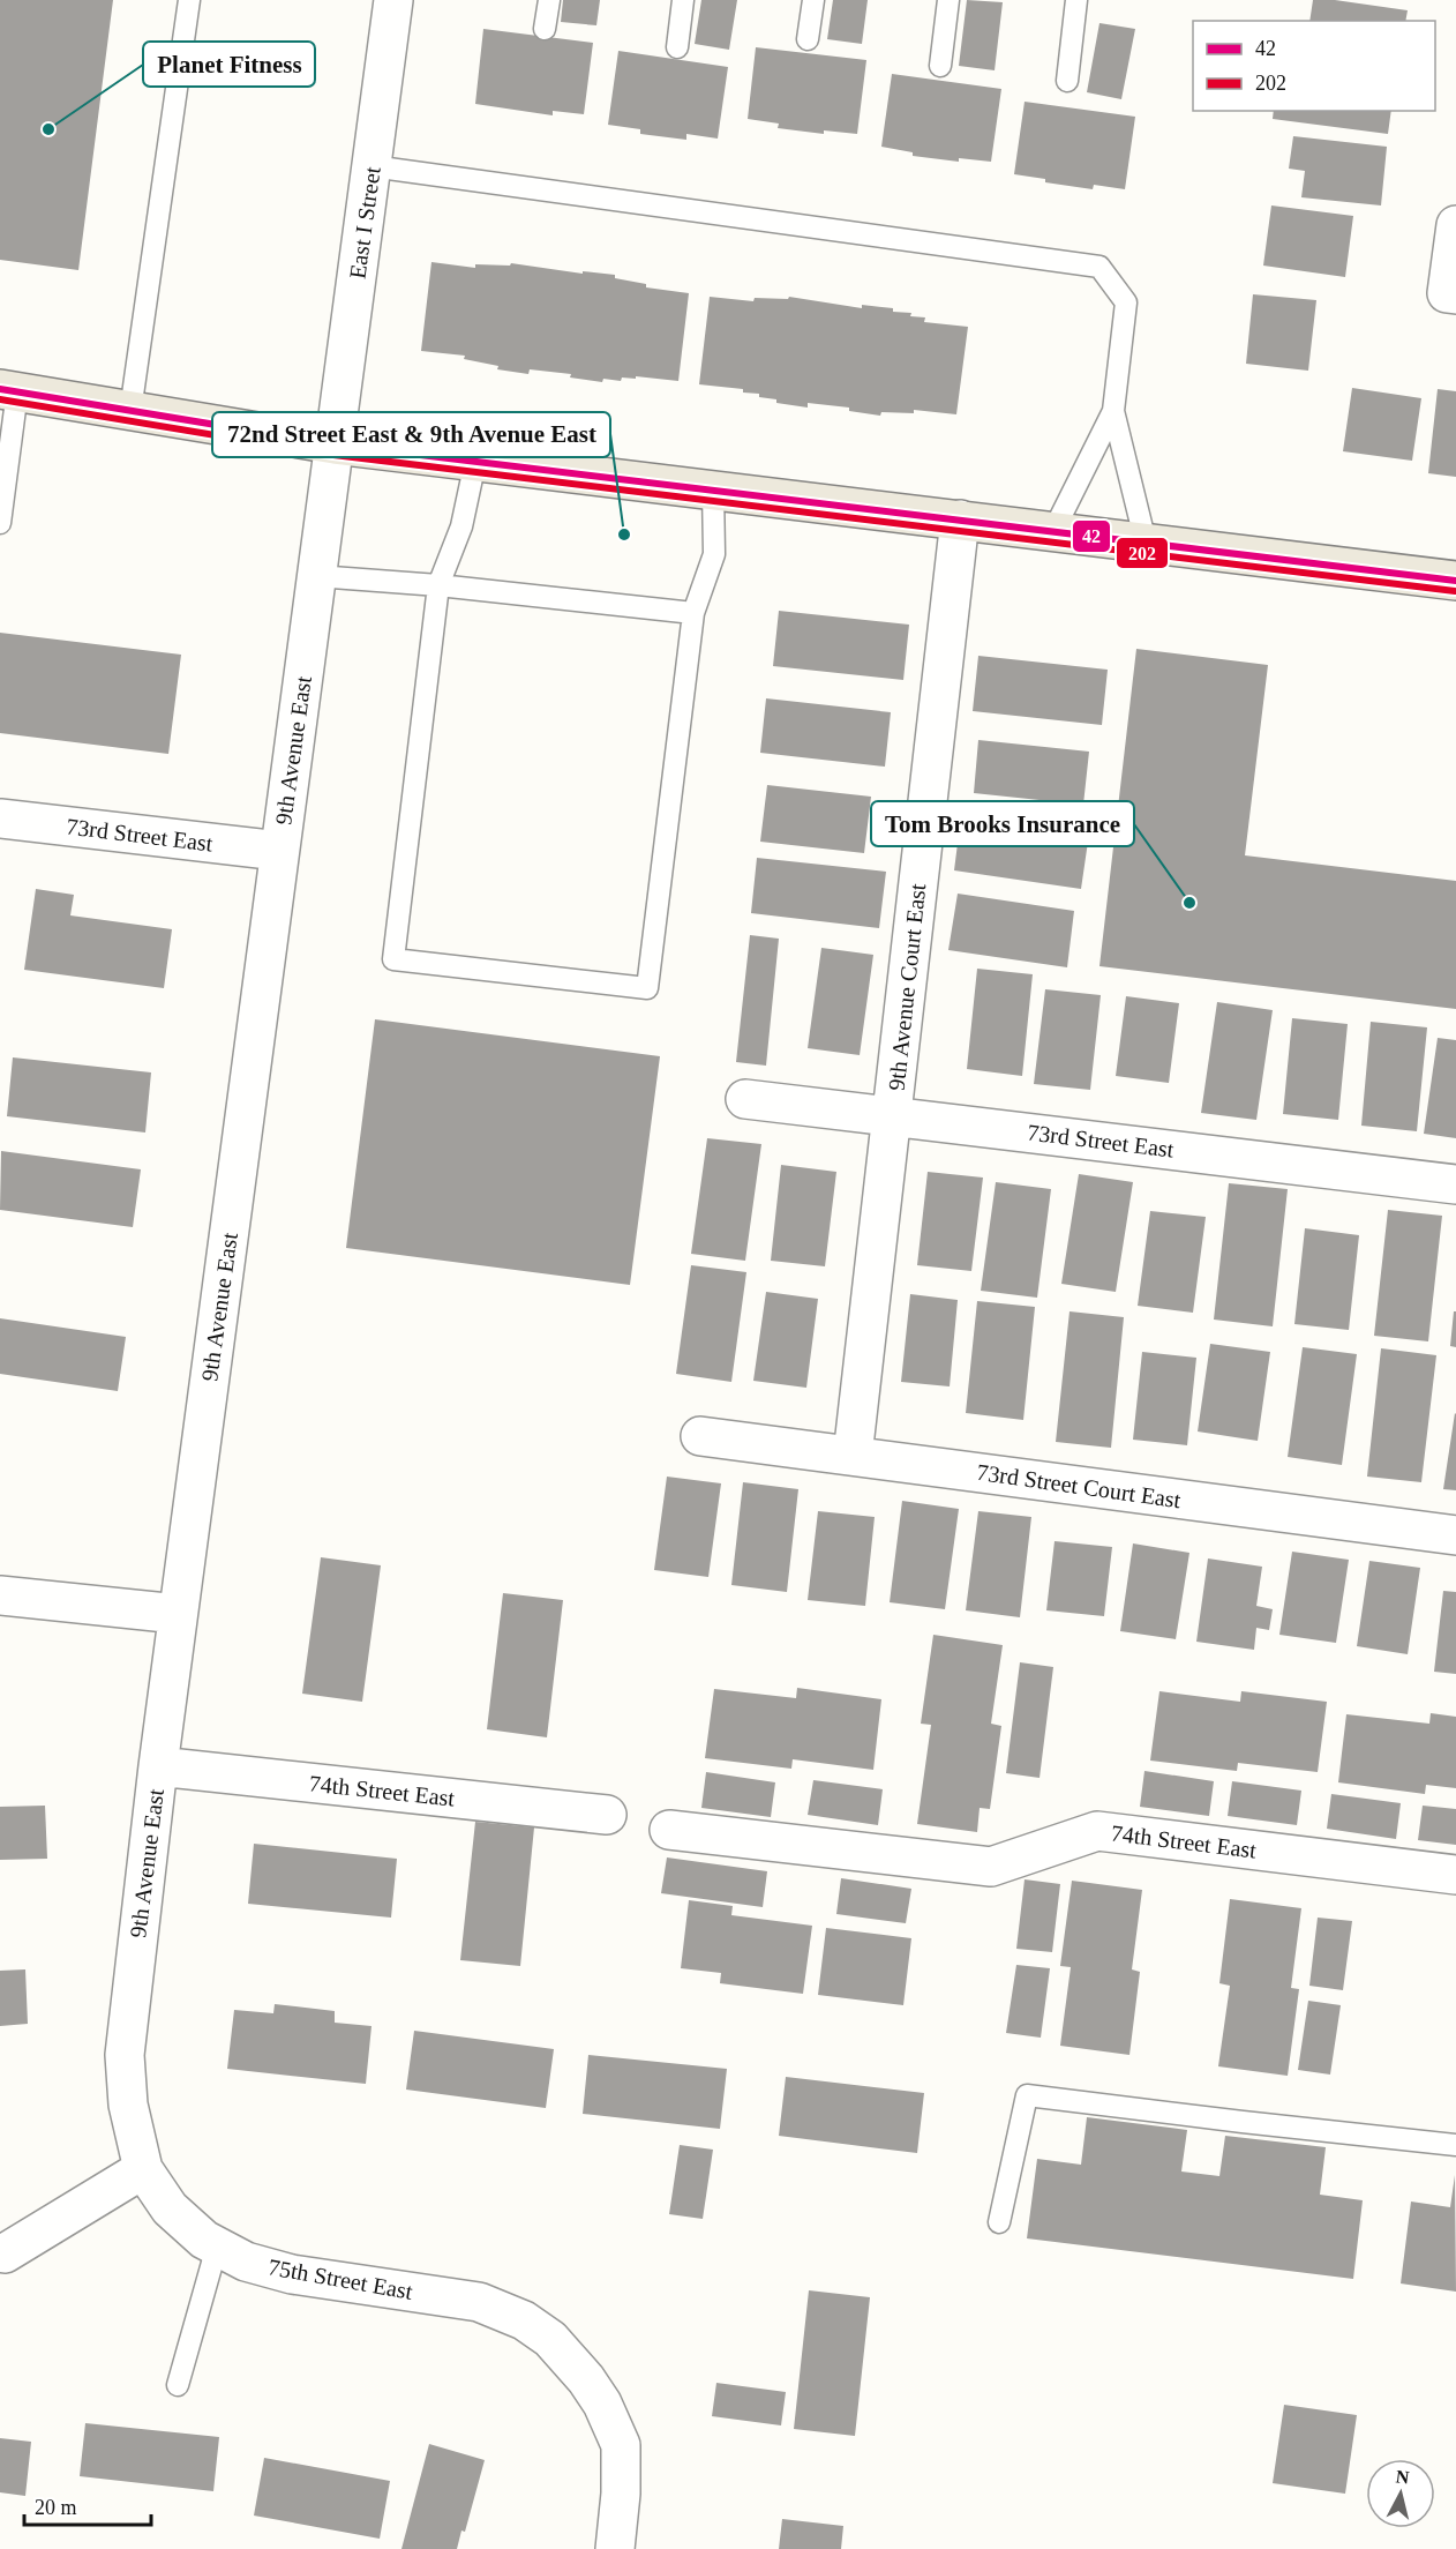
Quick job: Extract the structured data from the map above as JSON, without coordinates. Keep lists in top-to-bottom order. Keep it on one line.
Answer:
{"streets":{"street":["East I Street","9th Avenue East","73rd Street East","9th Avenue Court East","73rd Street Court East","74th Street East","75th Street East"]},"crossings":[["East I Street","9th Avenue East"],["9th Avenue East","73rd Street East"],["9th Avenue East","74th Street East"],["9th Avenue East","75th Street East"],["73rd Street East","9th Avenue Court East"],["9th Avenue Court East","73rd Street Court East"]],"places":["Planet Fitness","72nd Street East & 9th Avenue East","Tom Brooks Insurance"],"lines":["transit line 42","transit line 202"],"legend":["42","202"],"scale_bar":"20 m","north":"top"}
